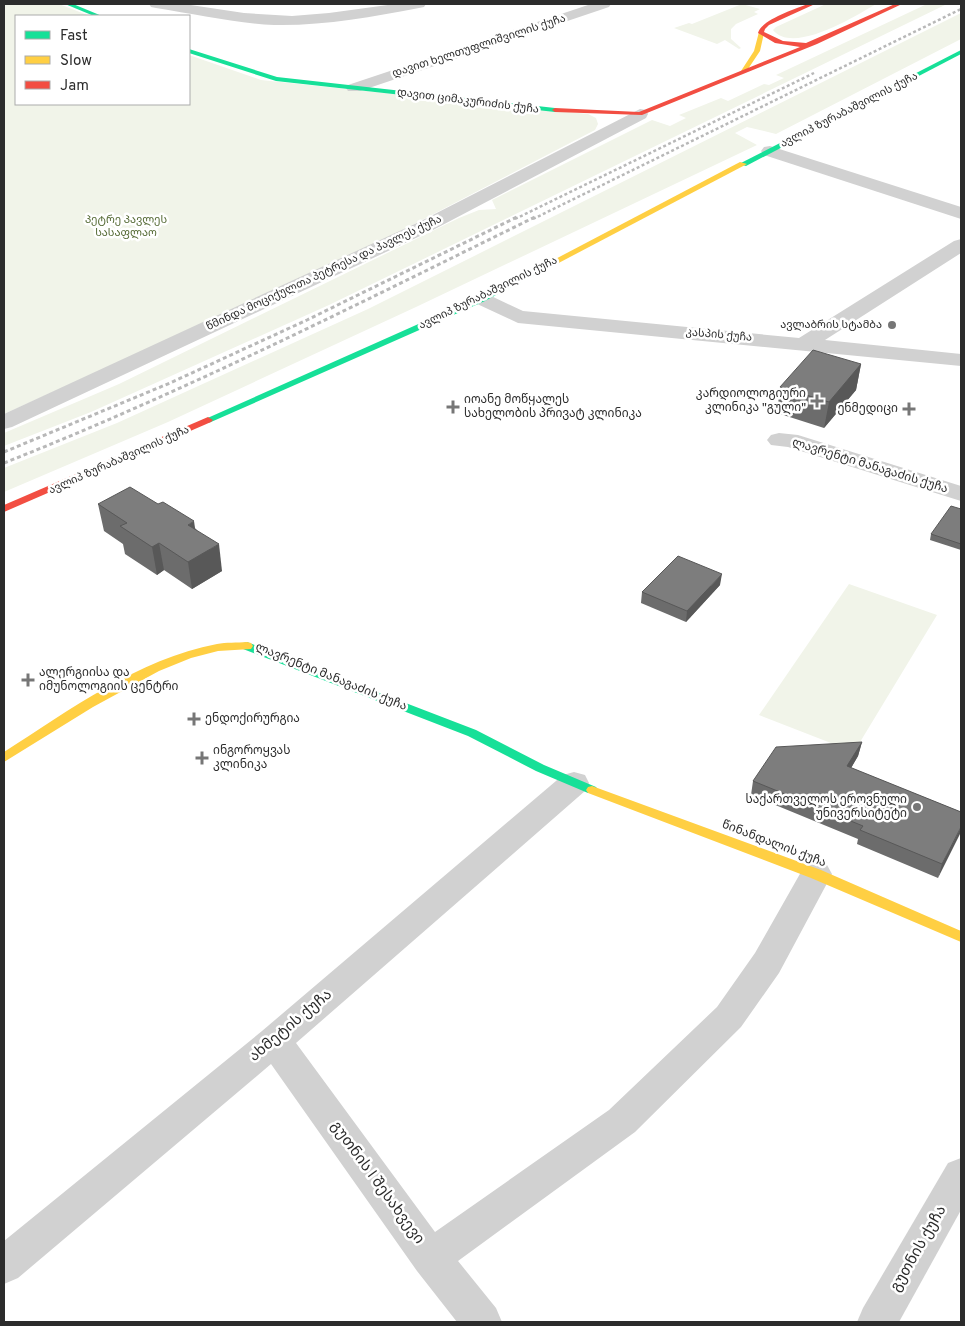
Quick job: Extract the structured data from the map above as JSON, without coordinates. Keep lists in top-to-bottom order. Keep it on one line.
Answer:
{"streets":{"street":["დავით ხელთუფლიშვილის ქუჩა","დავით ციმაკურიძის ქუჩა","ავლიპ ზურაბაშვილის ქუჩა","წმინდა მოციქულთა პეტრესა და პავლეს ქუჩა","კასპის ქუჩა","ლავრენტი მანაგაძის ქუჩა","წინანდალის ქუჩა","ახმეტის ქუჩა","გუთნის I შესახვევი","გუთნის ქუჩა"]},"crossings":[["დავით ხელთუფლიშვილის ქუჩა","დავით ციმაკურიძის ქუჩა"],["დავით ციმაკურიძის ქუჩა","წმინდა მოციქულთა პეტრესა და პავლეს ქუჩა"],["ავლიპ ზურაბაშვილის ქუჩა","კასპის ქუჩა"],["ლავრენტი მანაგაძის ქუჩა","წინანდალის ქუჩა"],["ლავრენტი მანაგაძის ქუჩა","ახმეტის ქუჩა"],["წინანდალის ქუჩა","ახმეტის ქუჩა"],["ახმეტის ქუჩა","გუთნის I შესახვევი"]],"parks":["პეტრე პავლეს სასაფლაო"],"places":{"other":["ავლაბრის სტამბა","საქართველოს ეროვნული უნივერსიტეტი"],"health":["კარდიოლოგიური კლინიკა \"გული\"","იოანე მოწყალეს სახელობის პრივატ კლინიკა","ენმედიცი","ალერგიისა და იმუნოლოგიის ცენტრი","ენდოქირურგია","ინგოროყვას კლინიკა"]},"legend":["Fast","Slow","Jam"]}
